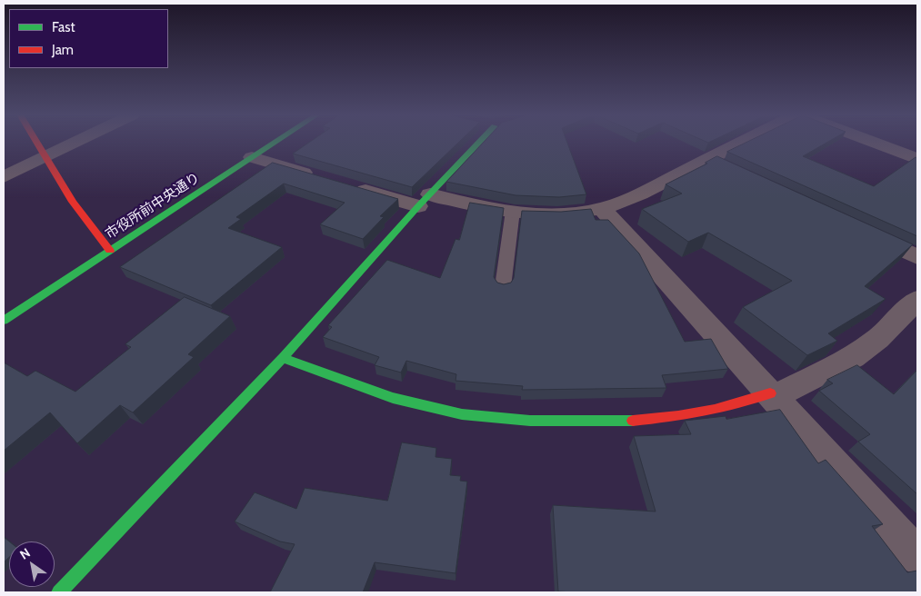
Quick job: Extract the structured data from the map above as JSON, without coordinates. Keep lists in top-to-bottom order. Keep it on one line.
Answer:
{"streets":{"street":["市役所前中央通り"]},"legend":["Fast","Jam"],"north":"top left"}
